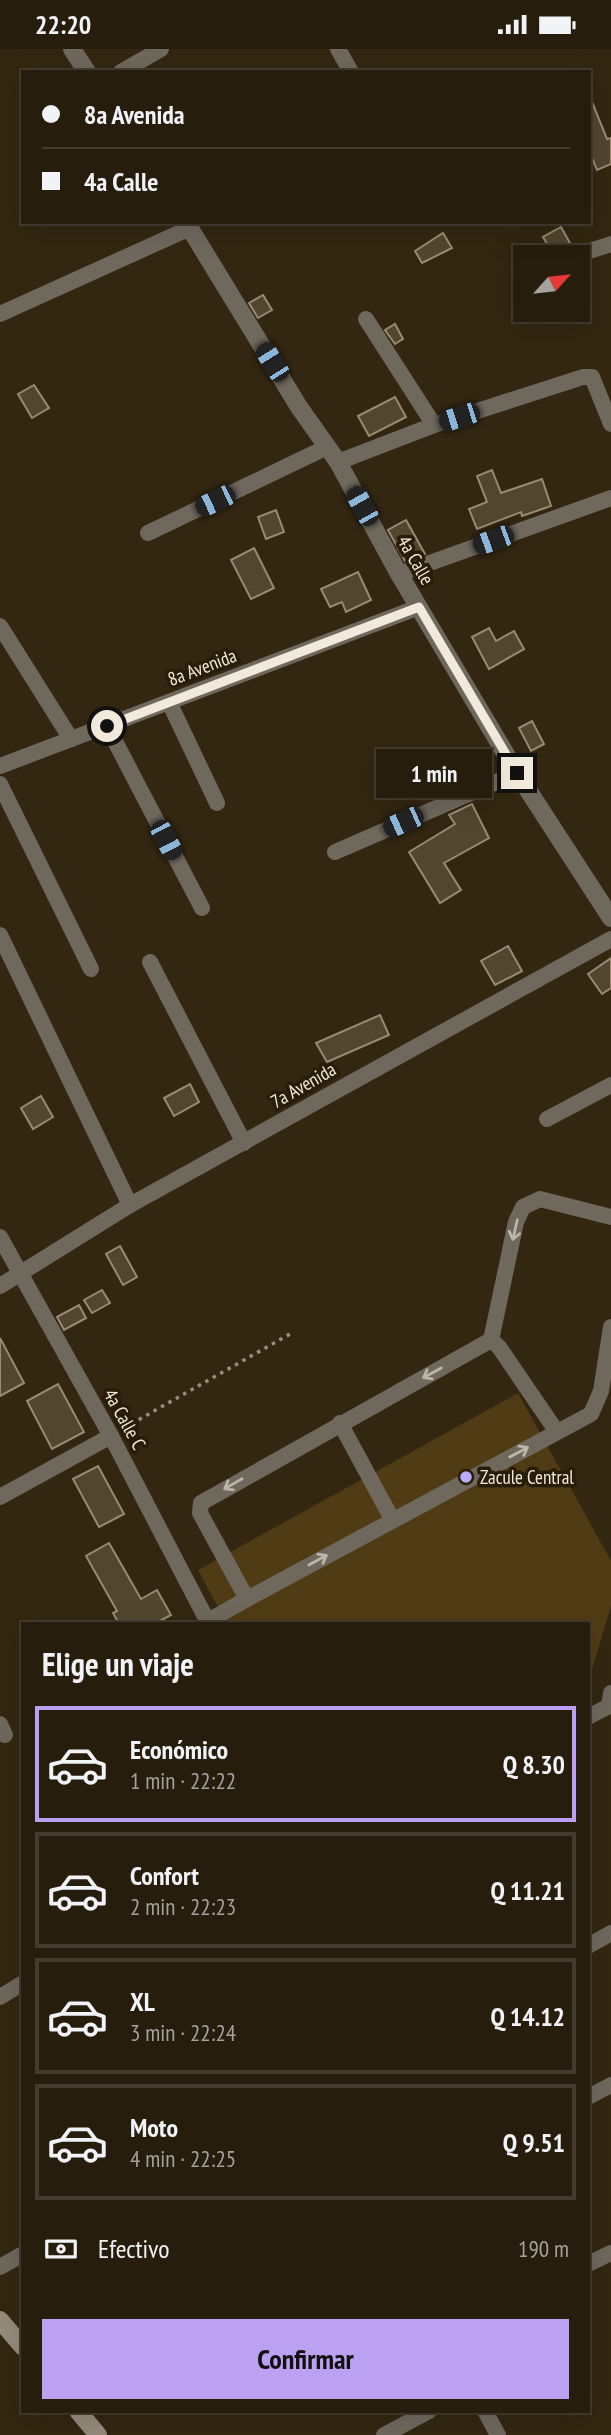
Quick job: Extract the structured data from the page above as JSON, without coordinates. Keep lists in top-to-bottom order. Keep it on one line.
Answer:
{"streets":{"street":["4a Calle","8a Avenida","7a Avenida","4a Calle C"]},"crossings":[["4a Calle","8a Avenida"],["7a Avenida","4a Calle C"]],"places":["Zacule Central"],"north":"top right","page":{"status":"22:20","banner":["8a Avenida","4a Calle"],"bubble":"1 min","heading":"Elige un viaje","list":[{"name":"Económico","note":"1 min · 22:22","value":"Q 8.30"},{"name":"Confort","note":"2 min · 22:23","value":"Q 11.21"},{"name":"XL","note":"3 min · 22:24","value":"Q 14.12"},{"name":"Moto","note":"4 min · 22:25","value":"Q 9.51"}],"pay":["Efectivo","190 m"],"buttons":"Confirmar"}}
